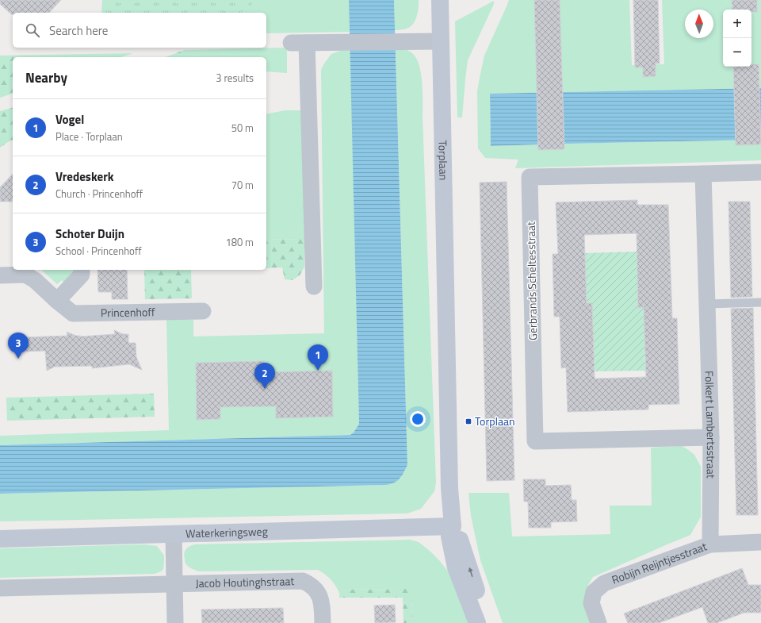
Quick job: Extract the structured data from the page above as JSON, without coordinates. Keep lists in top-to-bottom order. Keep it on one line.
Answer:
{"streets":{"street":["Torplaan","Gerbrands Scheltesstraat","Princenhoff","Folkert Lambertsstraat","Waterkeringsweg","Robijn Reijntjesstraat","Jacob Houtinghstraat"]},"crossings":[["Torplaan","Waterkeringsweg"],["Gerbrands Scheltesstraat","Folkert Lambertsstraat"],["Folkert Lambertsstraat","Robijn Reijntjesstraat"]],"places":{"transit":["Torplaan"]},"north":"top","page":{"map_buttons":["+","−"],"search":"Search here","heading":["Nearby","3 results"],"list":[{"mark":"1","name":"Vogel","note":"Place · Torplaan","value":"50 m"},{"mark":"2","name":"Vredeskerk","note":"Church · Princenhoff","value":"70 m"},{"mark":"3","name":"Schoter Duijn","note":"School · Princenhoff","value":"180 m"}],"pins":["3","1","2"]}}
